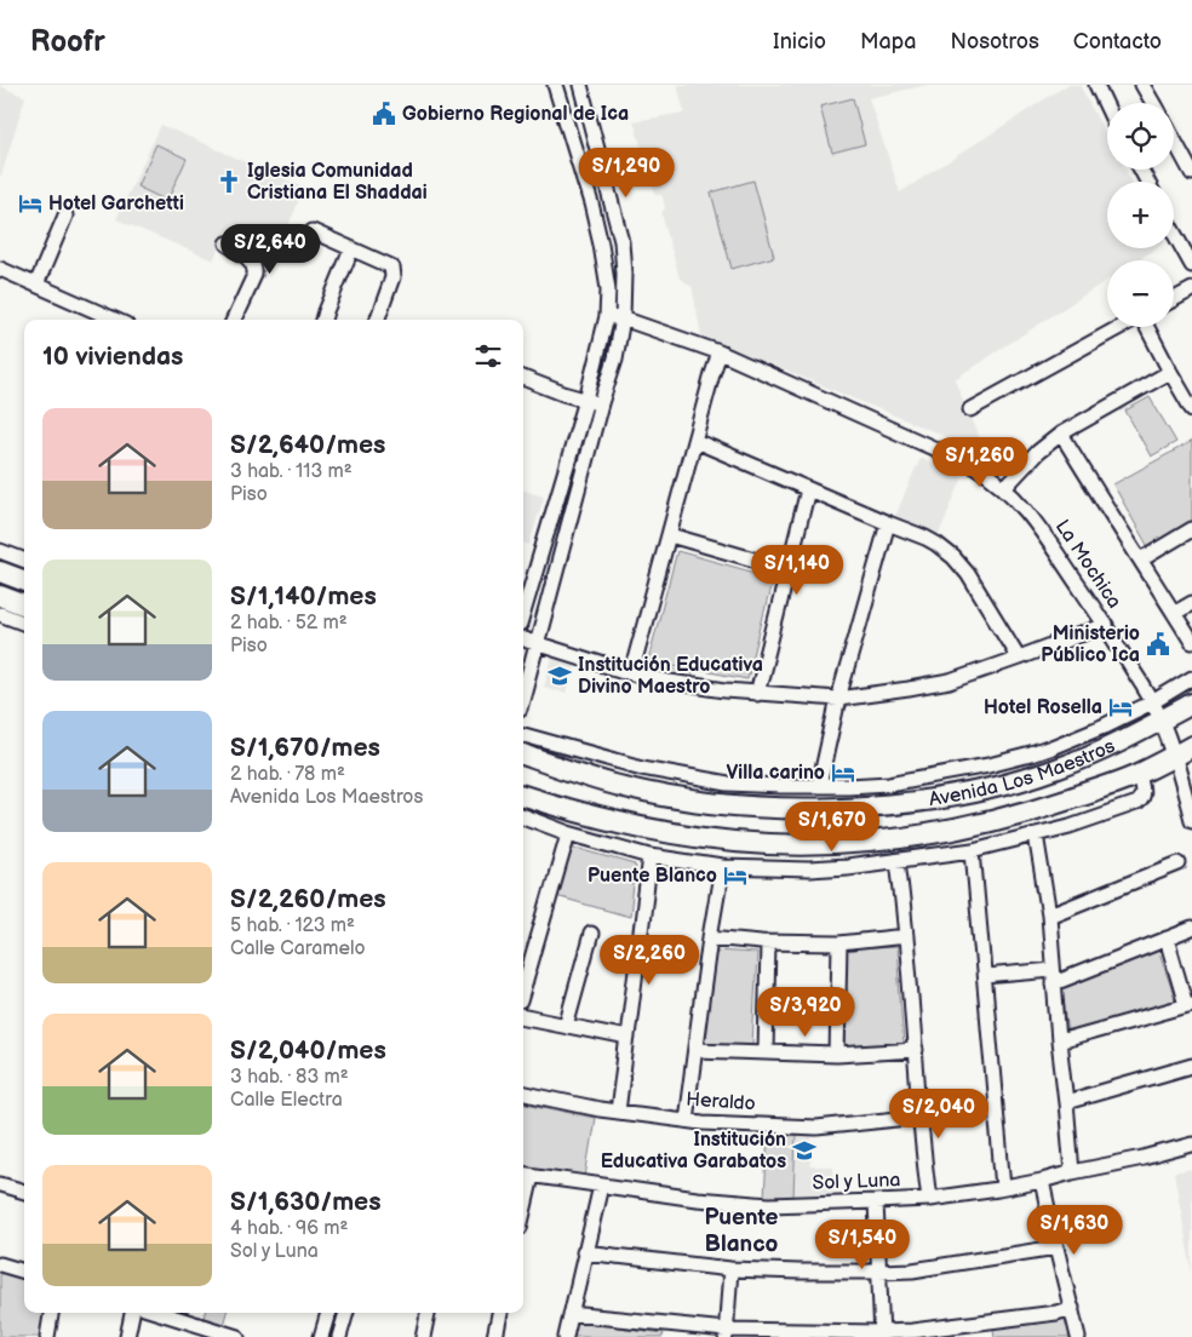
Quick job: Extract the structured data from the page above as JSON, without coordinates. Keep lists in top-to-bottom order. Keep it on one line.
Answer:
{"streets":{"highway":["Avenida Los Maestros"],"street":["La Mochica","Heraldo","Sol y Luna"]},"crossings":[["La Mochica","Avenida Los Maestros"]],"districts":["Puente Blanco"],"places":{"public building":["Gobierno Regional de Ica","Ministerio Público Ica"],"church":["Iglesia Comunidad Cristiana El Shaddai"],"hotel":["Hotel Garchetti","Hotel Rosella","Villa carino","Puente Blanco"],"school or university":["Institución Educativa Divino Maestro","Institución Educativa Garabatos"]},"page":{"header":"Roofr","nav":["Inicio","Mapa","Nosotros","Contacto"],"map_buttons":["+","−"],"price":["S/1,290","S/2,640","S/1,260","S/1,140","S/1,670","S/2,260","S/3,920","S/2,040","S/1,630","S/1,540"],"heading":"10 viviendas","list":[{"name":"S/2,640/mes","note":"3 hab. · 113 m² · Piso"},{"name":"S/1,140/mes","note":"2 hab. · 52 m² · Piso"},{"name":"S/1,670/mes","note":"2 hab. · 78 m² · Avenida Los Maestros"},{"name":"S/2,260/mes","note":"5 hab. · 123 m² · Calle Caramelo"},{"name":"S/2,040/mes","note":"3 hab. · 83 m² · Calle Electra"},{"name":"S/1,630/mes","note":"4 hab. · 96 m² · Sol y Luna"}]}}
